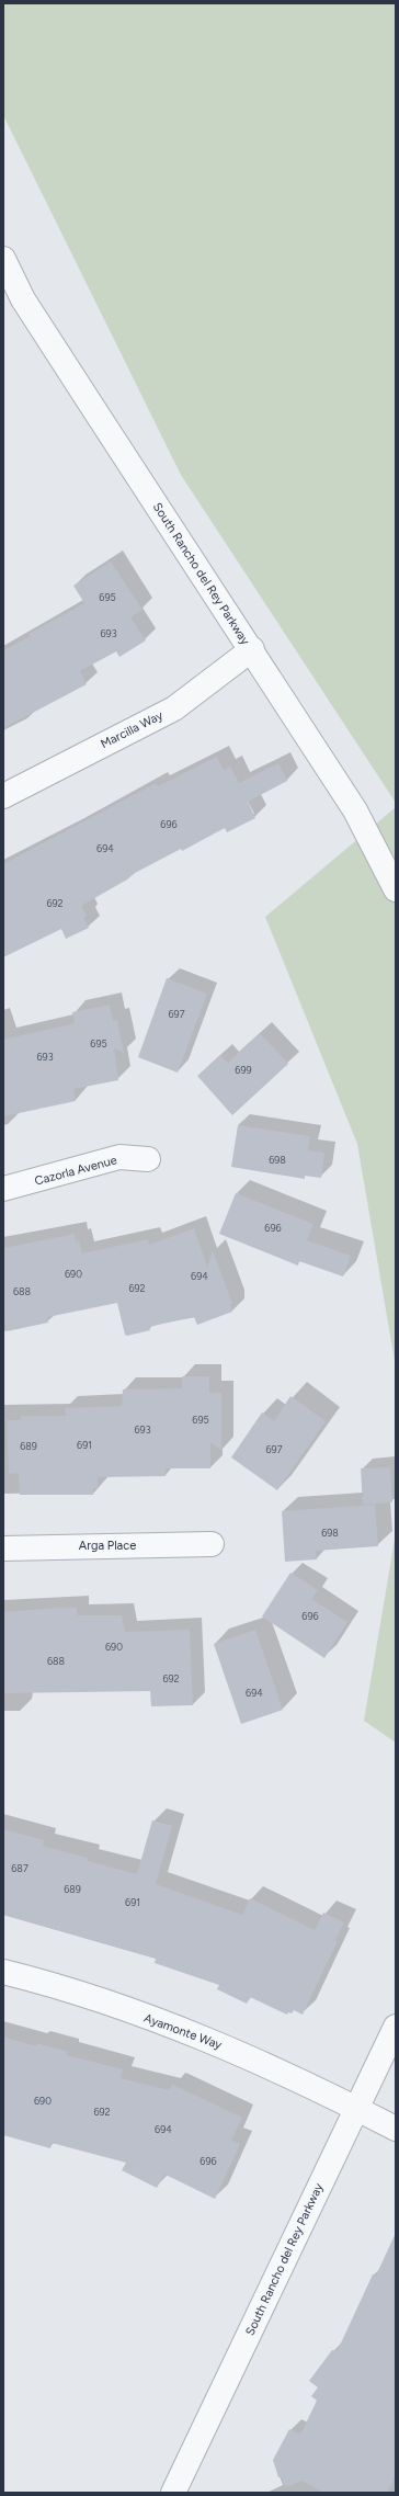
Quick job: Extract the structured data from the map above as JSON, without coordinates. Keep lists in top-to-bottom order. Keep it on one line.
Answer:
{"streets":{"street":["South Rancho del Rey Parkway","Marcilla Way","Cazorla Avenue","Arga Place","Ayamonte Way"]},"crossings":[["South Rancho del Rey Parkway","Marcilla Way"],["South Rancho del Rey Parkway","Ayamonte Way"]],"house_numbers":["695","693","696","694","692","697","695","693","699","698","696","690","694","692","688","695","693","691","689","697","698","696","690","688","692","694","687","689","691","690","692","694","696"]}
